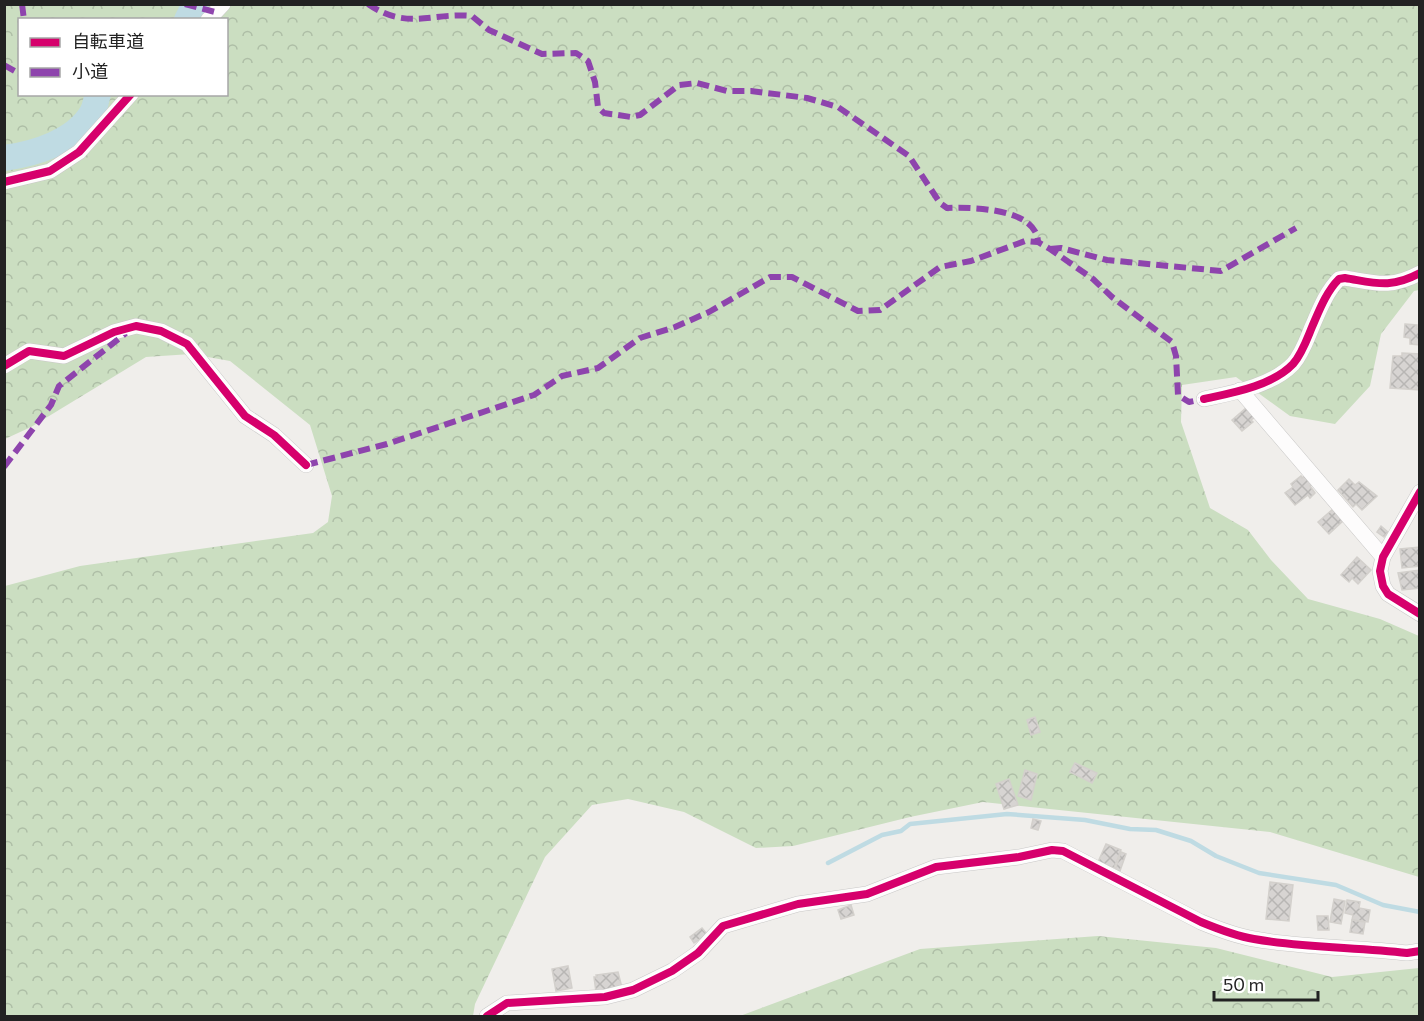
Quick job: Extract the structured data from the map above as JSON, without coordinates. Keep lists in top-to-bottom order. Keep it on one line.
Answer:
{"legend":["自転車道","小道"],"scale_bar":"50 m"}
